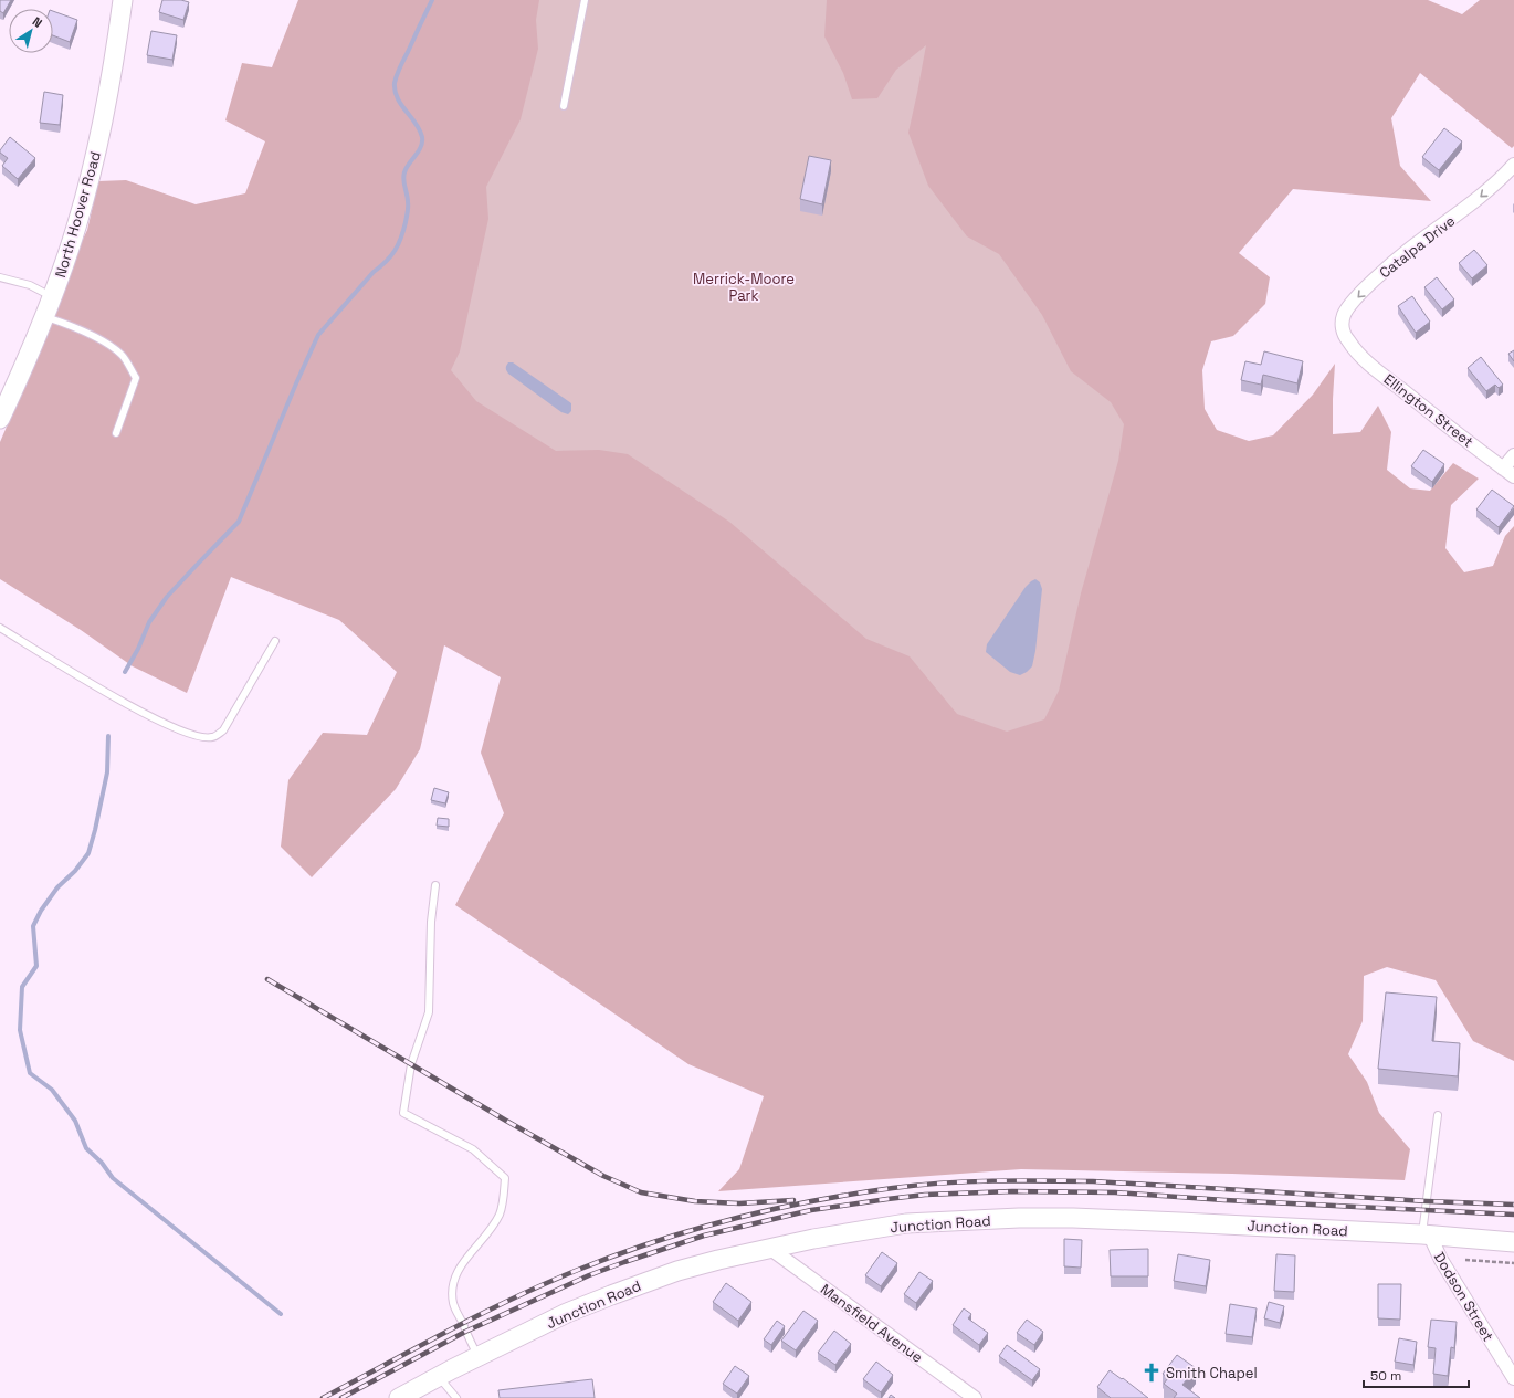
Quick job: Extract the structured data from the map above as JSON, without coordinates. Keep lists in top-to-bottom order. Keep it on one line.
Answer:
{"streets":{"street":["North Hoover Road","Catalpa Drive","Ellington Street","Junction Road","Dodson Street","Mansfield Avenue"]},"crossings":[["Catalpa Drive","Ellington Street"],["Junction Road","Dodson Street"],["Junction Road","Mansfield Avenue"]],"one_way":["Catalpa Drive"],"parks":["Merrick-Moore Park"],"places":{"church":["Smith Chapel"]},"scale_bar":"50 m","north":"top right"}
